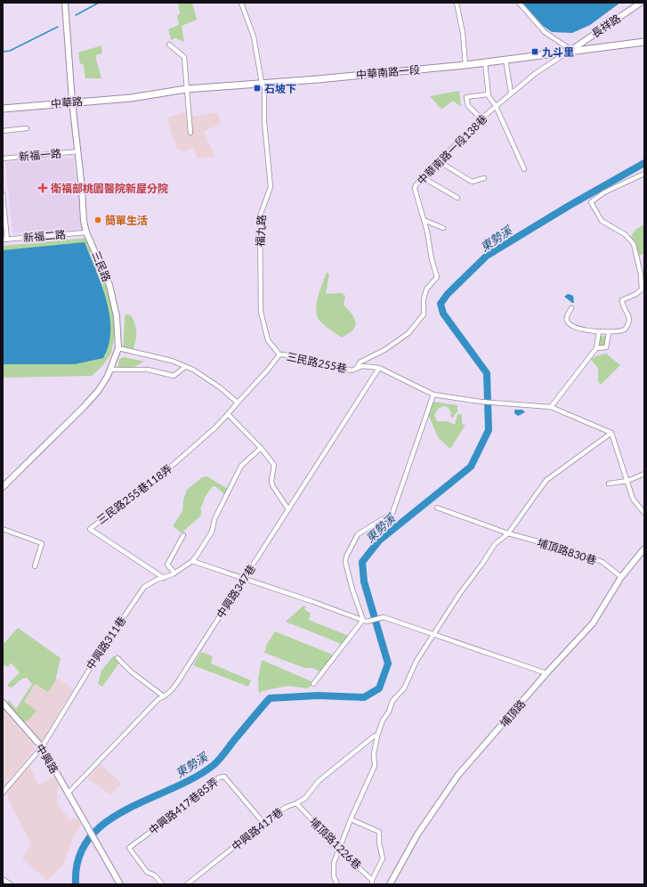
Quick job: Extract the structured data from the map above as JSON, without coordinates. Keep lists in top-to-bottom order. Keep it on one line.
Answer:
{"streets":{"main road":["中華南路一段","中華路"],"street":["長祥路","中華南路一段138巷","新福一路","福九路","新福二路","三民路","三民路255巷","三民路255巷118弄","埔頂路830巷","中興路347巷","中興路311巷","埔頂路","中興路","中興路417巷85弄","中興路417巷","埔頂路1226巷"]},"crossings":[["長祥路","中華南路一段"],["長祥路","中華南路一段138巷"],["中華南路一段","中華路"],["中華南路一段","中華南路一段138巷"],["中華南路一段","福九路"],["中華路","三民路"],["中華南路一段138巷","三民路255巷"],["新福一路","三民路"],["福九路","三民路255巷"],["新福二路","三民路"],["三民路255巷","三民路255巷118弄"],["三民路255巷","中興路347巷"],["三民路255巷118弄","中興路311巷"],["埔頂路830巷","埔頂路"],["中興路347巷","中興路"],["中興路311巷","中興路"],["中興路417巷85弄","中興路417巷"],["中興路417巷","埔頂路1226巷"]],"water":["東勢溪"],"places":{"transit":["九斗里","石坡下"],"health":["衛福部桃園醫院新屋分院"],"other":["簡單生活"]}}
